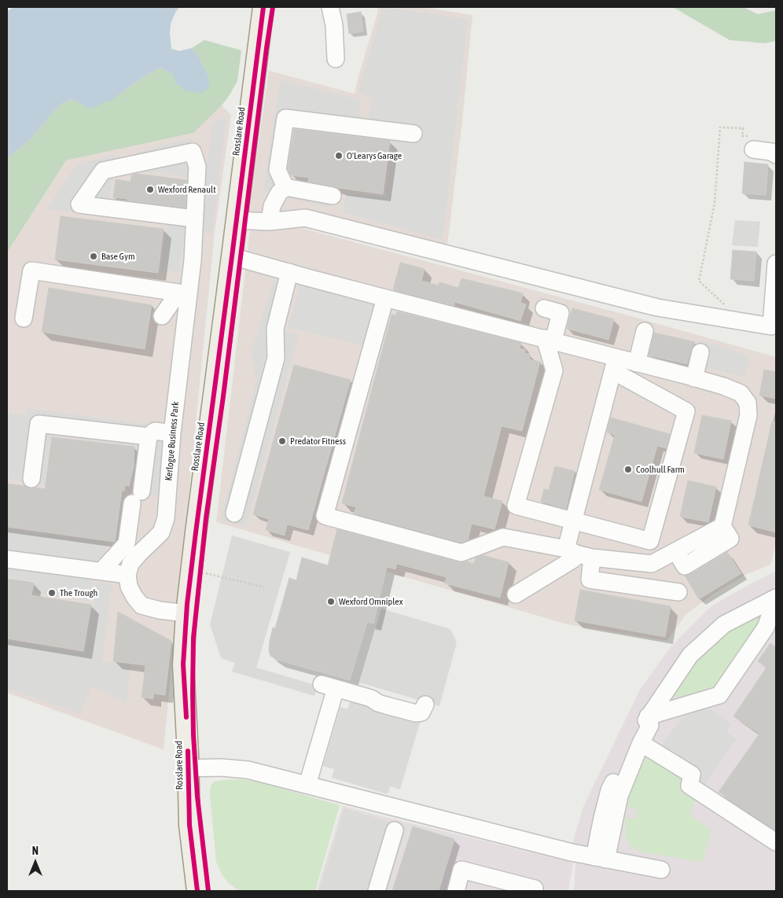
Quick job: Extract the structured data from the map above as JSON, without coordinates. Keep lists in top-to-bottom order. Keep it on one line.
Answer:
{"streets":{"main road":["Rosslare Road"],"street":["Kerlogue Business Park"]},"places":["O'Learys Garage","Wexford Renault","Base Gym","Predator Fitness","Coolhull Farm","The Trough","Wexford Omniplex"],"north":"top"}
